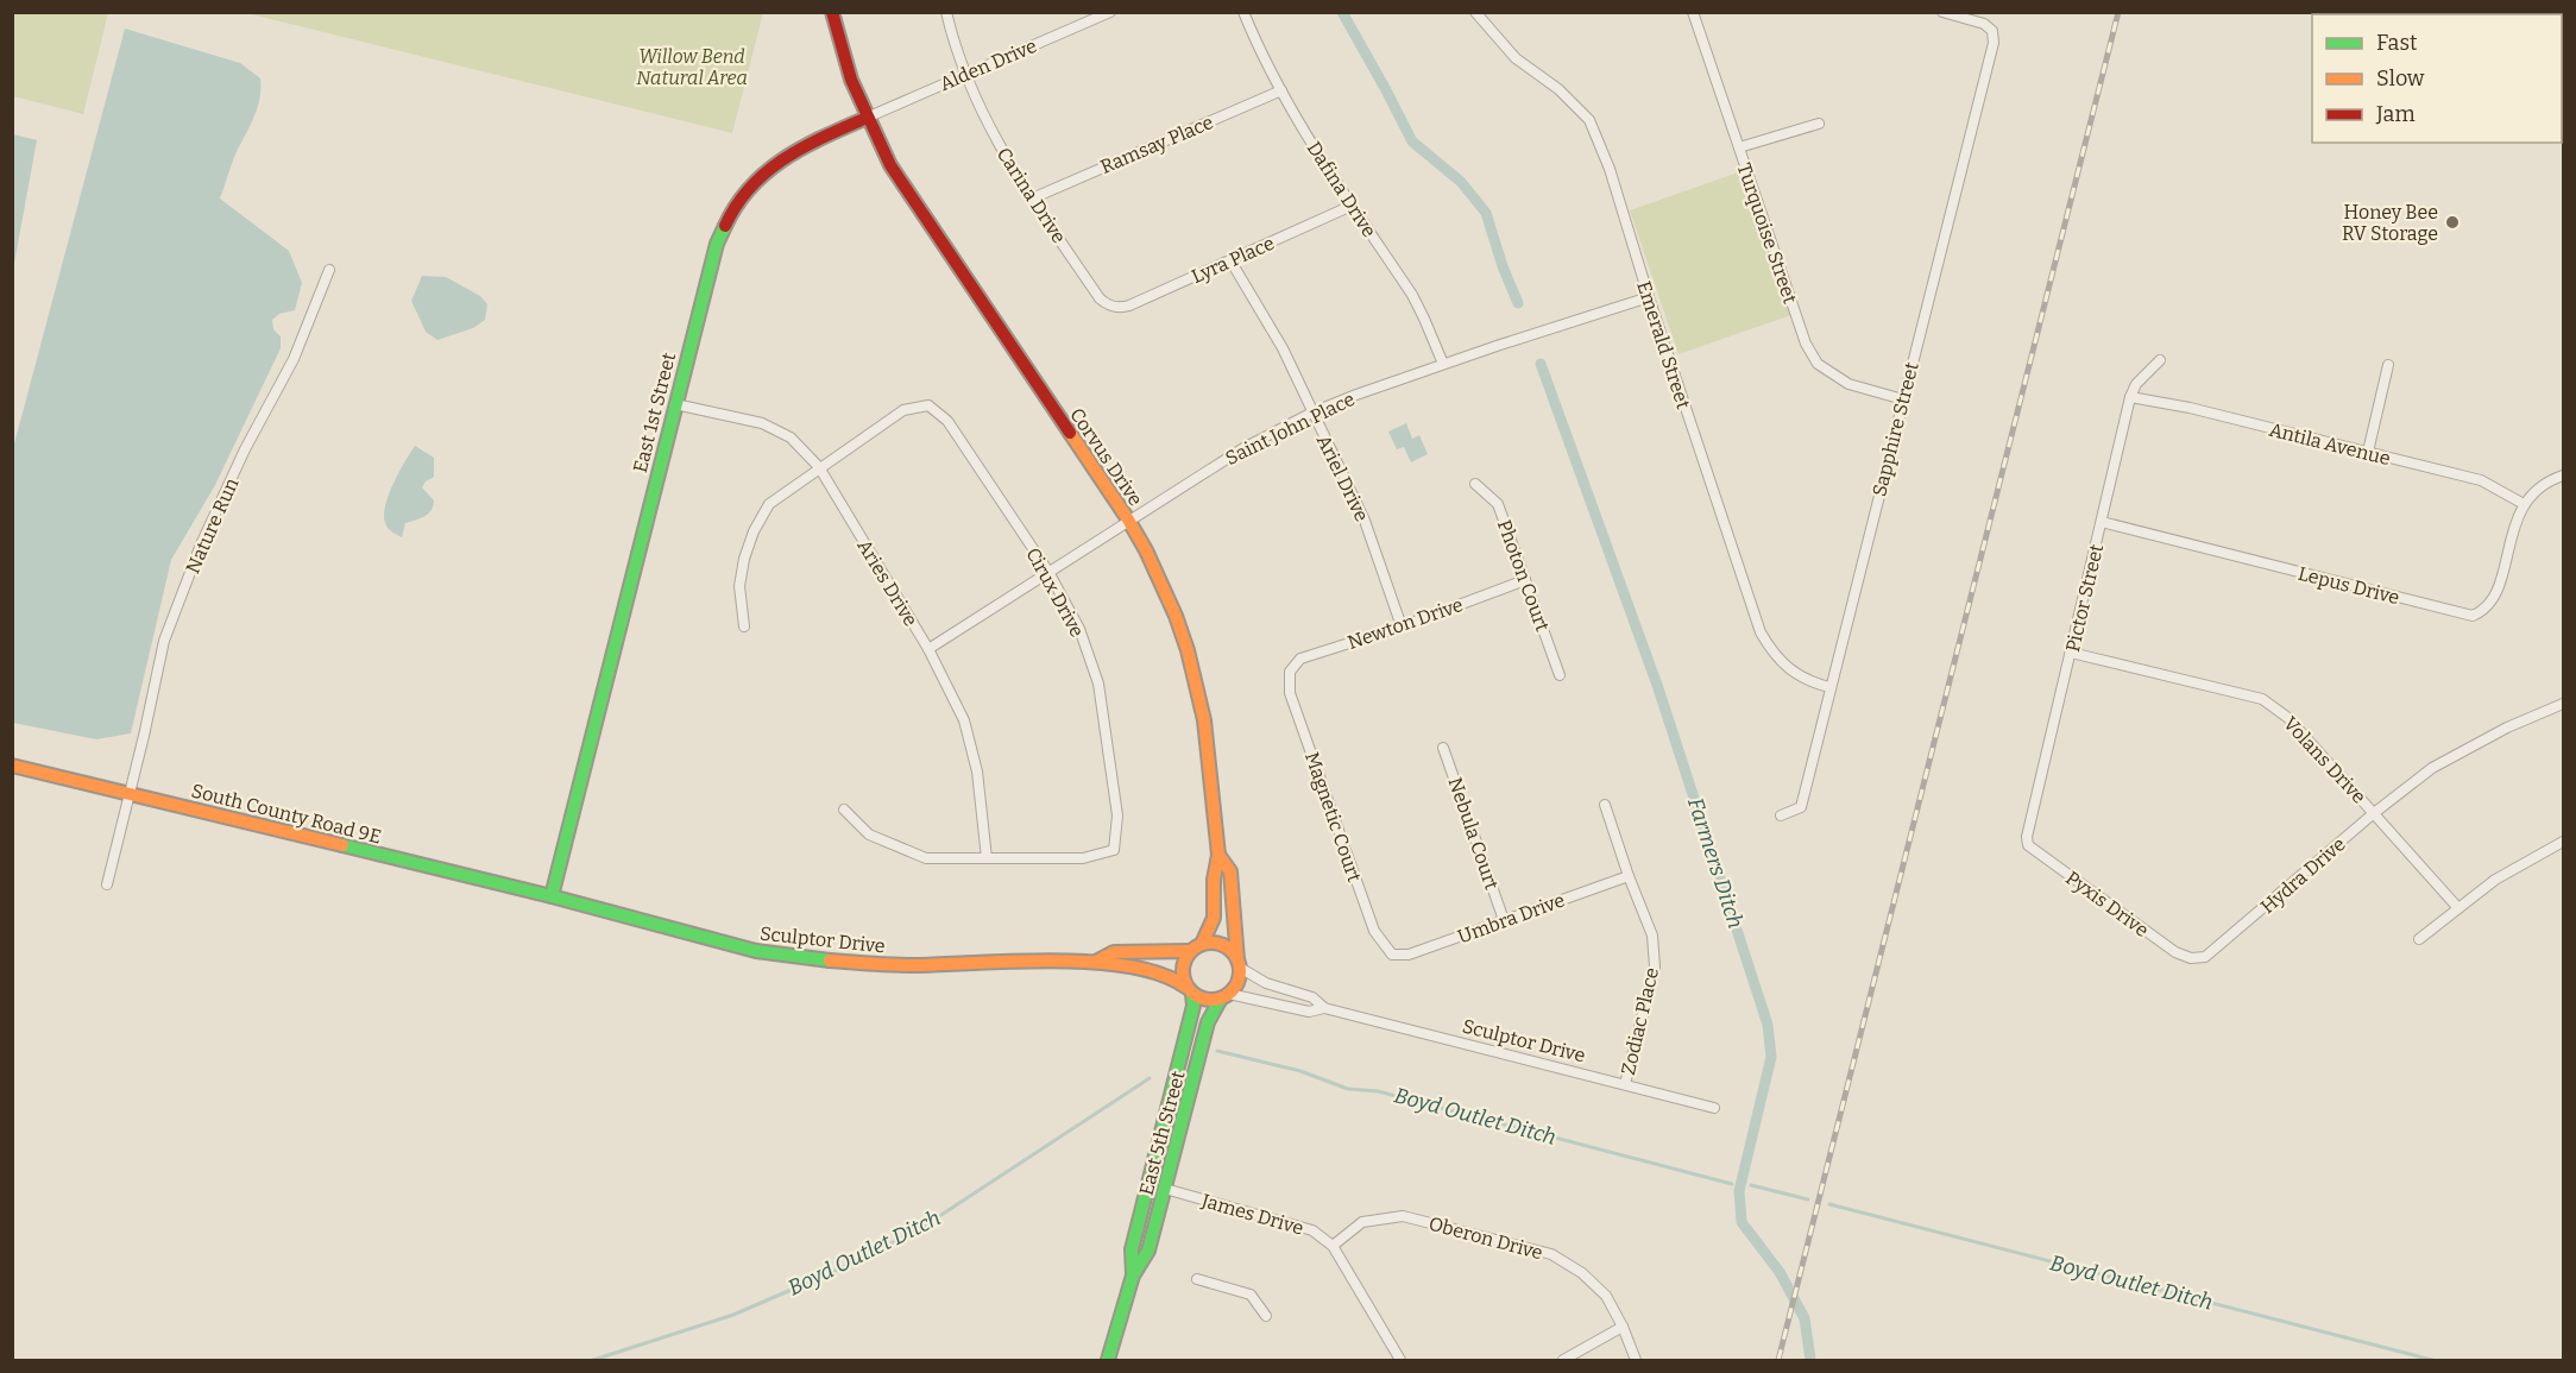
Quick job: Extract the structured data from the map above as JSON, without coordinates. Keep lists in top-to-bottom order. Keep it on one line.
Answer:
{"streets":{"street":["Alden Drive","Ramsay Place","Dafina Drive","Carina Drive","Turquoise Street","Lyra Place","Emerald Street","East 1st Street","Saint John Place","Sapphire Street","Antila Avenue","Corvus Drive","Ariel Drive","Nature Run","Photon Court","Aries Drive","Lepus Drive","Cirux Drive","Pictor Street","Newton Drive","Volans Drive","South County Road 9E","Magnetic Court","Nebula Court","Hydra Drive","Pyxis Drive","Umbra Drive","Sculptor Drive","Zodiac Place","East 5th Street","James Drive","Oberon Drive"]},"crossings":[["Alden Drive","Carina Drive"],["Alden Drive","East 1st Street"],["Alden Drive","Corvus Drive"],["Ramsay Place","Dafina Drive"],["Ramsay Place","Carina Drive"],["Dafina Drive","Lyra Place"],["Dafina Drive","Saint John Place"],["Carina Drive","Lyra Place"],["Turquoise Street","Sapphire Street"],["Lyra Place","Ariel Drive"],["Emerald Street","Saint John Place"],["Emerald Street","Sapphire Street"],["East 1st Street","Corvus Drive"],["East 1st Street","Aries Drive"],["East 1st Street","South County Road 9E"],["East 1st Street","Sculptor Drive"],["Saint John Place","Corvus Drive"],["Saint John Place","Ariel Drive"],["Saint John Place","Aries Drive"],["Saint John Place","Cirux Drive"],["Antila Avenue","Lepus Drive"],["Antila Avenue","Pictor Street"],["Corvus Drive","Sculptor Drive"],["Corvus Drive","East 5th Street"],["Ariel Drive","Newton Drive"],["Nature Run","South County Road 9E"],["Photon Court","Newton Drive"],["Aries Drive","Cirux Drive"],["Lepus Drive","Pictor Street"],["Pictor Street","Volans Drive"],["Pictor Street","Pyxis Drive"],["Newton Drive","Magnetic Court"],["Volans Drive","Hydra Drive"],["South County Road 9E","Sculptor Drive"],["Magnetic Court","Umbra Drive"],["Nebula Court","Umbra Drive"],["Hydra Drive","Pyxis Drive"],["Umbra Drive","Zodiac Place"],["Sculptor Drive","Zodiac Place"],["Sculptor Drive","East 5th Street"],["East 5th Street","James Drive"],["James Drive","Oberon Drive"]],"water":["Farmers Ditch","Boyd Outlet Ditch"],"parks":["Willow Bend Natural Area"],"places":["Honey Bee RV Storage"],"legend":["Fast","Slow","Jam"]}
